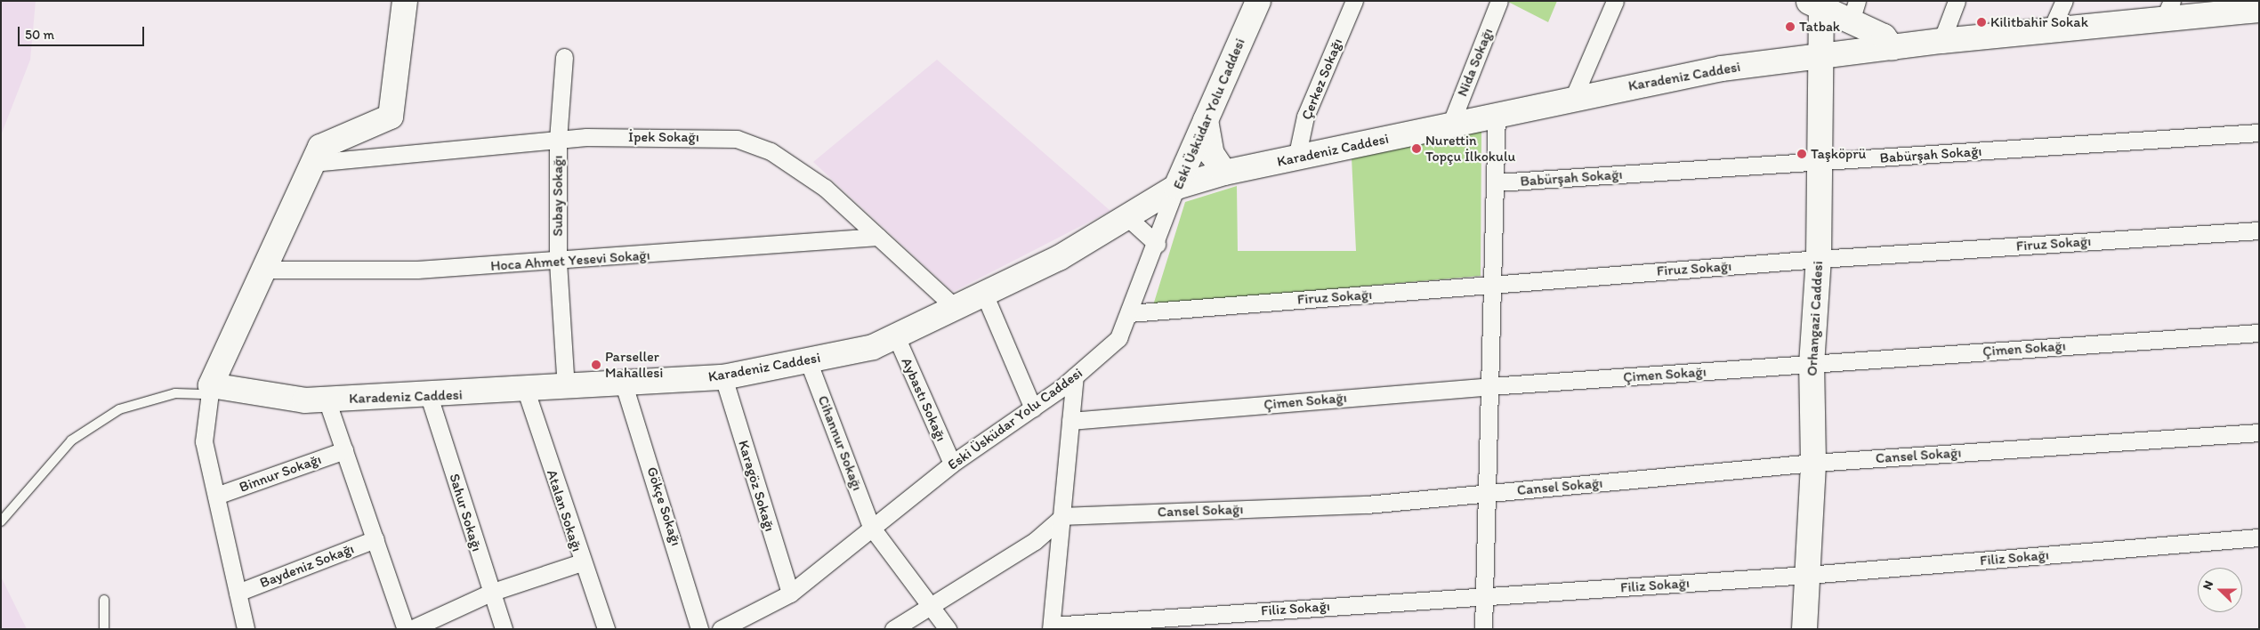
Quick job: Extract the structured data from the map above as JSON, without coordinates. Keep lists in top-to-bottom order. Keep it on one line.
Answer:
{"streets":{"street":["Nida Sokağı","Karadeniz Caddesi","Çerkez Sokağı","Eski Üsküdar Yolu Caddesi","İpek Sokağı","Babürşah Sokağı","Subay Sokağı","Firuz Sokağı","Hoca Ahmet Yesevi Sokağı","Orhangazi Caddesi","Çimen Sokağı","Aybastı Sokağı","Cihannur Sokağı","Cansel Sokağı","Binnur Sokağı","Karagöz Sokağı","Gökçe Sokağı","Atalan Sokağı","Sahur Sokağı","Filiz Sokağı","Baydeniz Sokağı"]},"crossings":[["Nida Sokağı","Karadeniz Caddesi"],["Karadeniz Caddesi","Çerkez Sokağı"],["Karadeniz Caddesi","Eski Üsküdar Yolu Caddesi"],["Karadeniz Caddesi","İpek Sokağı"],["Karadeniz Caddesi","Subay Sokağı"],["Karadeniz Caddesi","Orhangazi Caddesi"],["Karadeniz Caddesi","Aybastı Sokağı"],["Karadeniz Caddesi","Cihannur Sokağı"],["Karadeniz Caddesi","Karagöz Sokağı"],["Karadeniz Caddesi","Gökçe Sokağı"],["Karadeniz Caddesi","Atalan Sokağı"],["Karadeniz Caddesi","Sahur Sokağı"],["Eski Üsküdar Yolu Caddesi","Firuz Sokağı"],["Eski Üsküdar Yolu Caddesi","Aybastı Sokağı"],["Eski Üsküdar Yolu Caddesi","Cihannur Sokağı"],["Eski Üsküdar Yolu Caddesi","Karagöz Sokağı"],["İpek Sokağı","Subay Sokağı"],["İpek Sokağı","Hoca Ahmet Yesevi Sokağı"],["Babürşah Sokağı","Orhangazi Caddesi"],["Subay Sokağı","Hoca Ahmet Yesevi Sokağı"],["Firuz Sokağı","Orhangazi Caddesi"],["Orhangazi Caddesi","Çimen Sokağı"],["Orhangazi Caddesi","Cansel Sokağı"],["Orhangazi Caddesi","Filiz Sokağı"]],"places":["Kilitbahir Sokak","Tatbak","Nurettin Topçu İlkokulu","Taşköprü","Parseller Mahallesi"],"scale_bar":"50 m","north":"left"}
